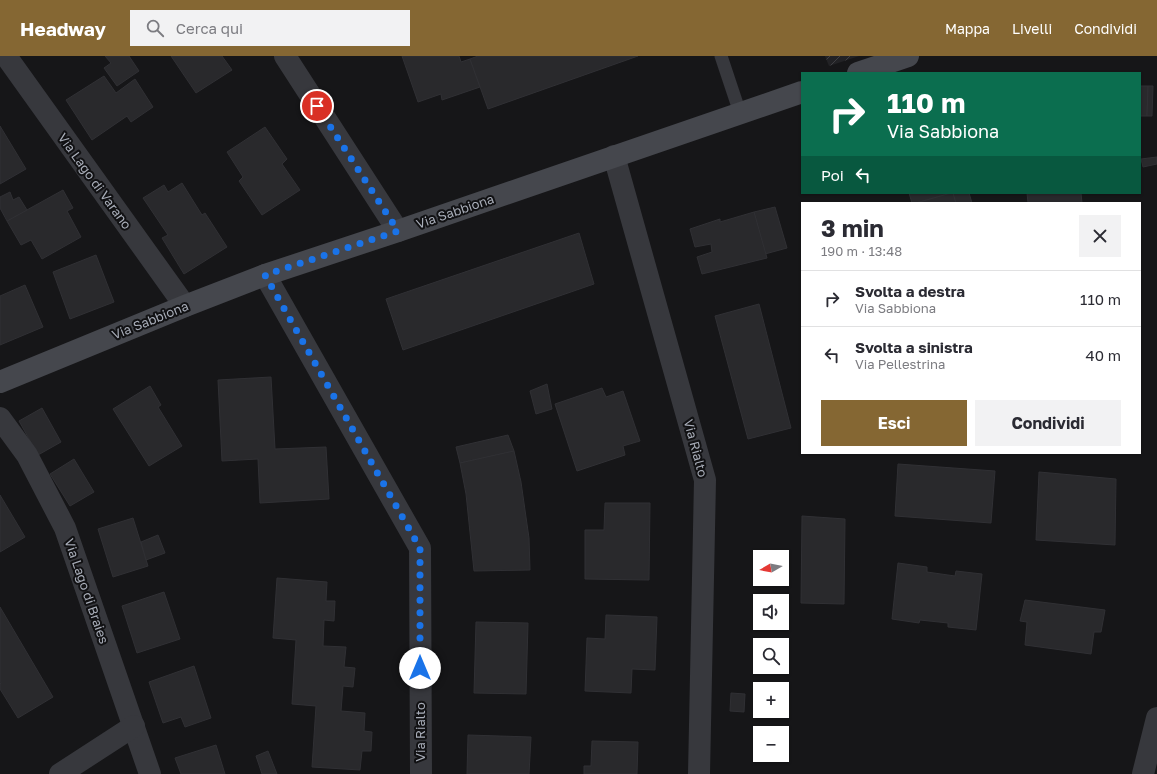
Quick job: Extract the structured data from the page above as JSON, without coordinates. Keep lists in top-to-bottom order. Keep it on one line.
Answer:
{"streets":{"street":["Via Lago di Varano","Via Sabbiona","Via Rialto","Via Lago di Braies"]},"crossings":[["Via Lago di Varano","Via Sabbiona"],["Via Sabbiona","Via Rialto"]],"north":"left","page":{"header":"Headway","search":"Cerca qui","nav":["Mappa","Livelli","Condividi"],"turn":["110 m","Via Sabbiona"],"then":"Poi","heading":["3 min","190 m · 13:48"],"list":[{"name":"Svolta a destra","note":"Via Sabbiona","value":"110 m"},{"name":"Svolta a sinistra","note":"Via Pellestrina","value":"40 m"}],"buttons":["Esci","Condividi"],"map_buttons":["+","−"]}}
